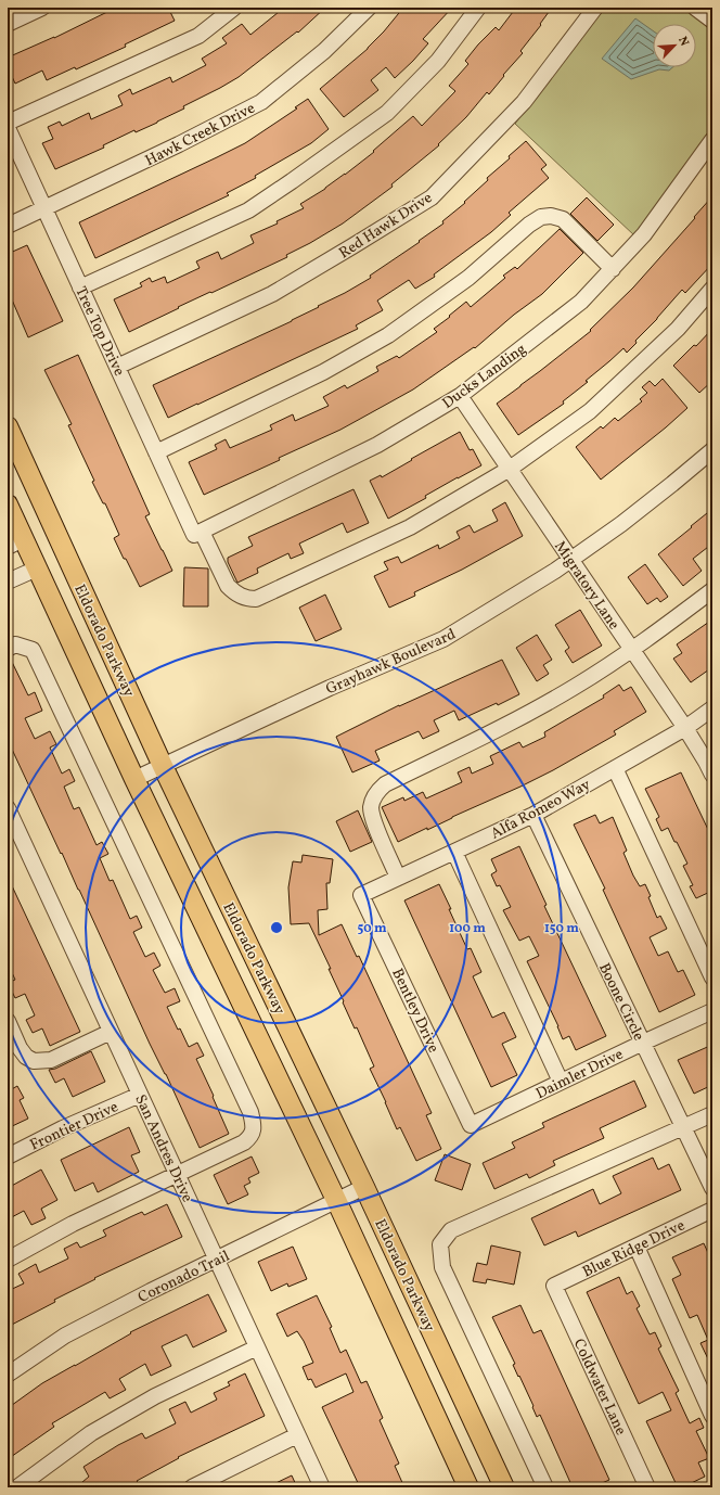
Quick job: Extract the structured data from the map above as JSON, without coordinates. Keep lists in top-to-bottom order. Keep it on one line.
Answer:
{"streets":{"main road":["Eldorado Parkway"],"street":["Hawk Creek Drive","Red Hawk Drive","Tree Top Drive","Ducks Landing","Migratory Lane","Grayhawk Boulevard","Alfa Romeo Way","Boone Circle","Bentley Drive","Daimler Drive","Frontier Drive","San Andres Drive","Blue Ridge Drive","Coronado Trail","Coldwater Lane"]},"crossings":[["Hawk Creek Drive","Tree Top Drive"],["Red Hawk Drive","Tree Top Drive"],["Tree Top Drive","Ducks Landing"],["Tree Top Drive","Migratory Lane"],["Ducks Landing","Migratory Lane"],["Migratory Lane","Grayhawk Boulevard"],["Migratory Lane","Alfa Romeo Way"],["Eldorado Parkway","Grayhawk Boulevard"],["Eldorado Parkway","Coronado Trail"],["Alfa Romeo Way","Boone Circle"],["Alfa Romeo Way","Bentley Drive"],["Boone Circle","Daimler Drive"],["Bentley Drive","Daimler Drive"],["Frontier Drive","San Andres Drive"],["San Andres Drive","Coronado Trail"],["Blue Ridge Drive","Coldwater Lane"]],"north":"top right","rings":["50 m","100 m","150 m"]}
